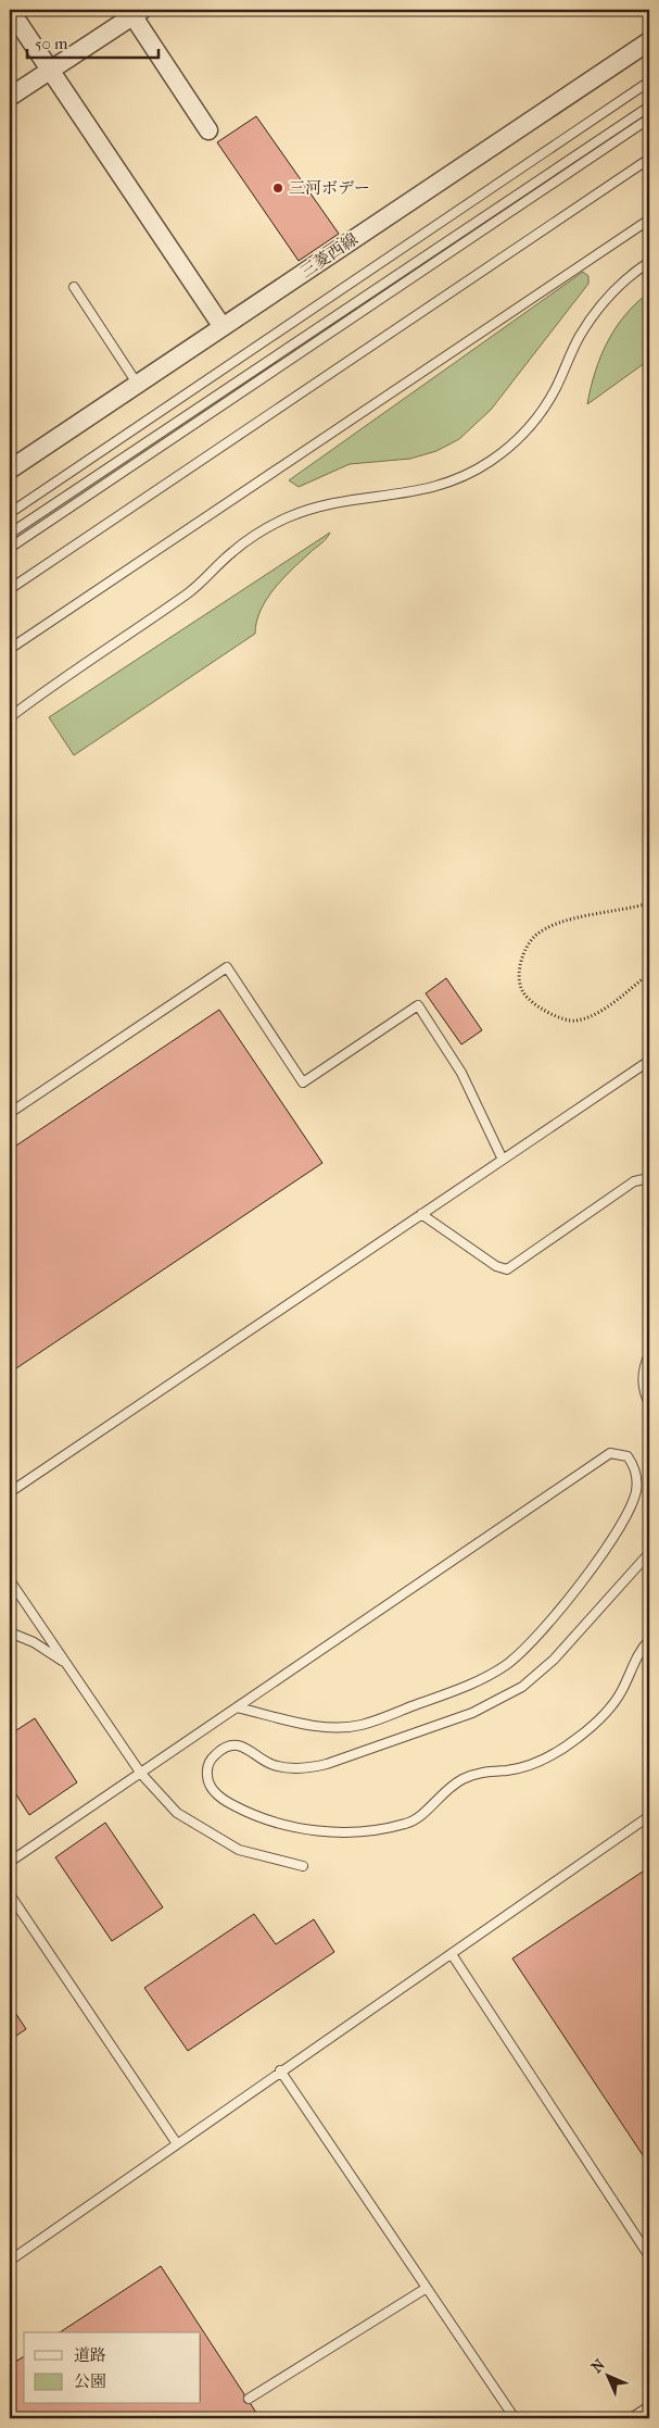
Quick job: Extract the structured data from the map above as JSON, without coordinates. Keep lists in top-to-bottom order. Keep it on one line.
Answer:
{"streets":{"street":["三菱西線"]},"places":["三河ボデー"],"legend":["道路","公園"],"scale_bar":"50 m","north":"top left"}
